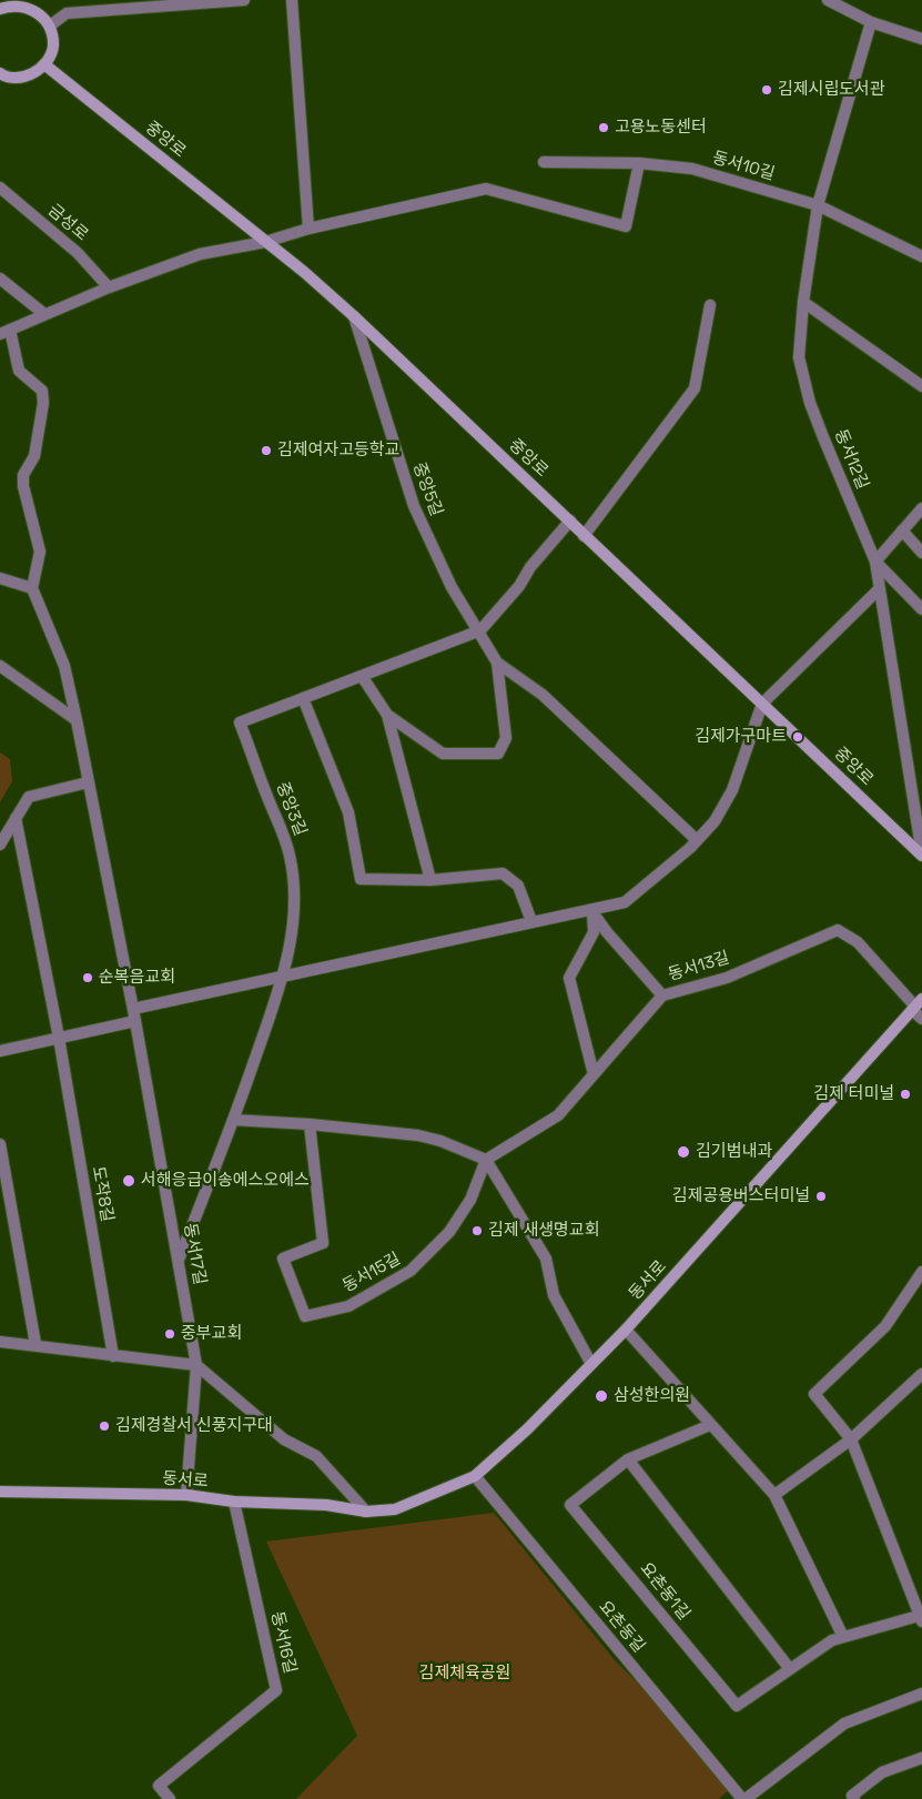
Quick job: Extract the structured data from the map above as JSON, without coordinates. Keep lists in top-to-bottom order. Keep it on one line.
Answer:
{"streets":{"street":["중앙로","동서10길","금성로","동서12길","중앙5길","중앙3길","동서13길","도작8길","동서17길","동서15길","동서로","요촌동1길","요촌동길","동서16길"]},"crossings":[["중앙로","동서12길"],["중앙로","중앙5길"],["중앙로","중앙3길"],["동서10길","동서12길"],["중앙5길","중앙3길"],["동서13길","동서15길"],["동서13길","동서로"],["동서17길","동서로"],["동서로","요촌동길"],["동서로","동서16길"]],"parks":["김제체육공원"],"places":["김제시립도서관","고용노동센터","김제여자고등학교","김제가구마트","순복음교회","김제 터미널","김기범내과","서해응급이송에스오에스","김제공용버스터미널","김제 새생명교회","중부교회","삼성한의원","김제경찰서 신풍지구대"]}
